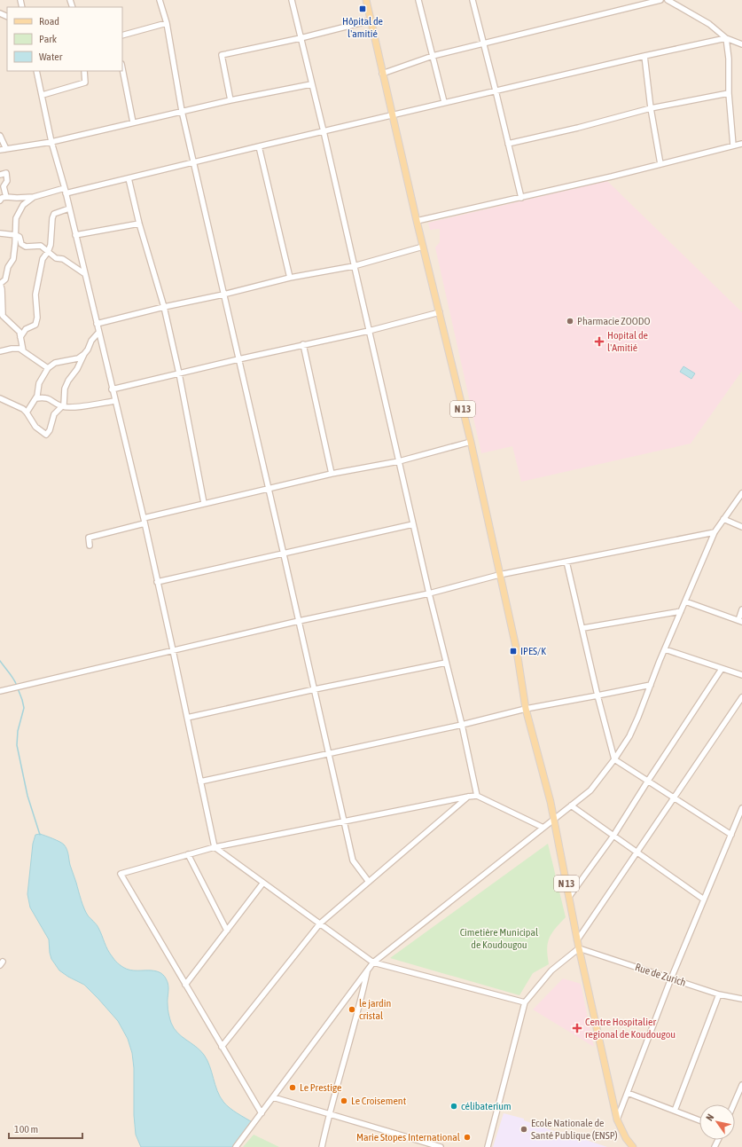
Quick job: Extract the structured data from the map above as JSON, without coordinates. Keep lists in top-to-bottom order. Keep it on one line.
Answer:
{"streets":{"main road":["N 13"],"street":["Rue de Zurich"]},"crossings":[["N 13","Rue de Zurich"]],"parks":["Cimetière Municipal de Koudougou"],"places":{"transit":["Hôpital de l'amitié","IPES/K"],"other":["Pharmacie ZOODO","le jardin cristal","Le Prestige","Le Croisement","célibaterium","Ecole Nationale de Santé Publique (ENSP)","Marie Stopes International"],"health":["Hopital de l'Amitié","Centre Hospitalier regional de Koudougou"]},"legend":["Road","Park","Water"],"scale_bar":"100 m","north":"top left"}
